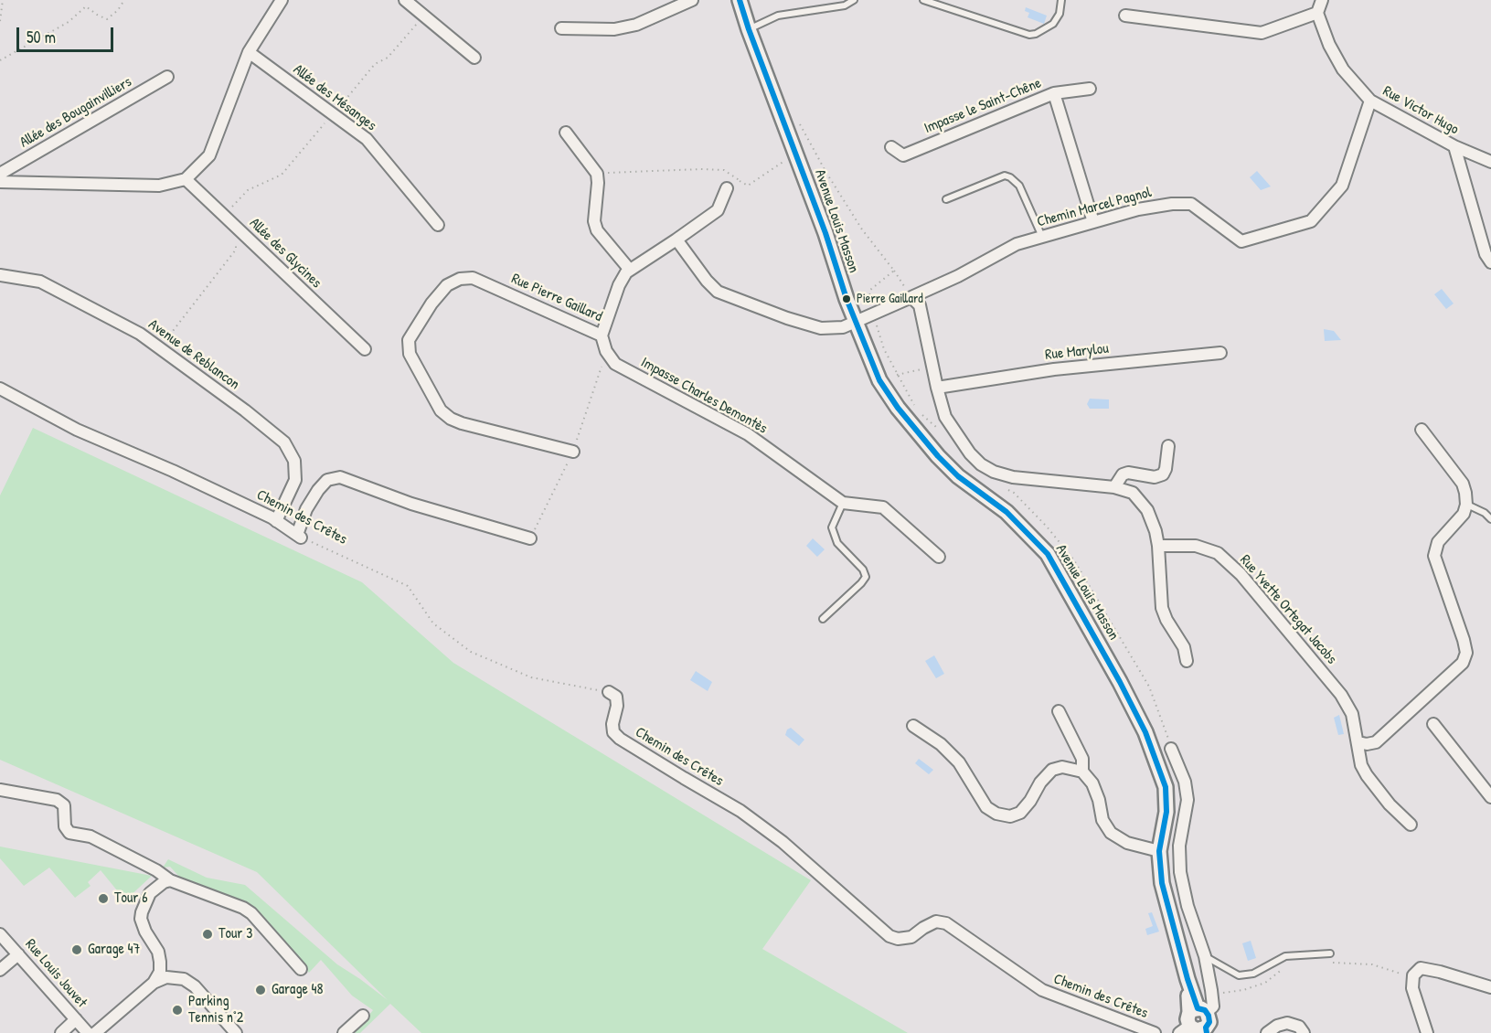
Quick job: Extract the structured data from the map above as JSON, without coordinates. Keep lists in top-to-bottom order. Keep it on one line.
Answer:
{"streets":{"street":["Allée des Mésanges","Impasse le Saint-Chêne","Rue Victor Hugo","Allée des Bougainvilliers","Chemin Marcel Pagnol","Avenue Louis Masson","Allée des Glycines","Rue Pierre Gaillard","Rue Marylou","Avenue de Reblancon","Impasse Charles Demontès","Chemin des Crêtes","Rue Yvette Ortegat Jacobs","Rue Louis Jouvet"]},"crossings":[["Impasse le Saint-Chêne","Chemin Marcel Pagnol"],["Rue Victor Hugo","Chemin Marcel Pagnol"],["Rue Pierre Gaillard","Impasse Charles Demontès"],["Avenue de Reblancon","Chemin des Crêtes"]],"places":["Pierre Gaillard","Tour 6","Tour 3","Garage 47","Garage 48","Parking Tennis n°2"],"scale_bar":"50 m"}
